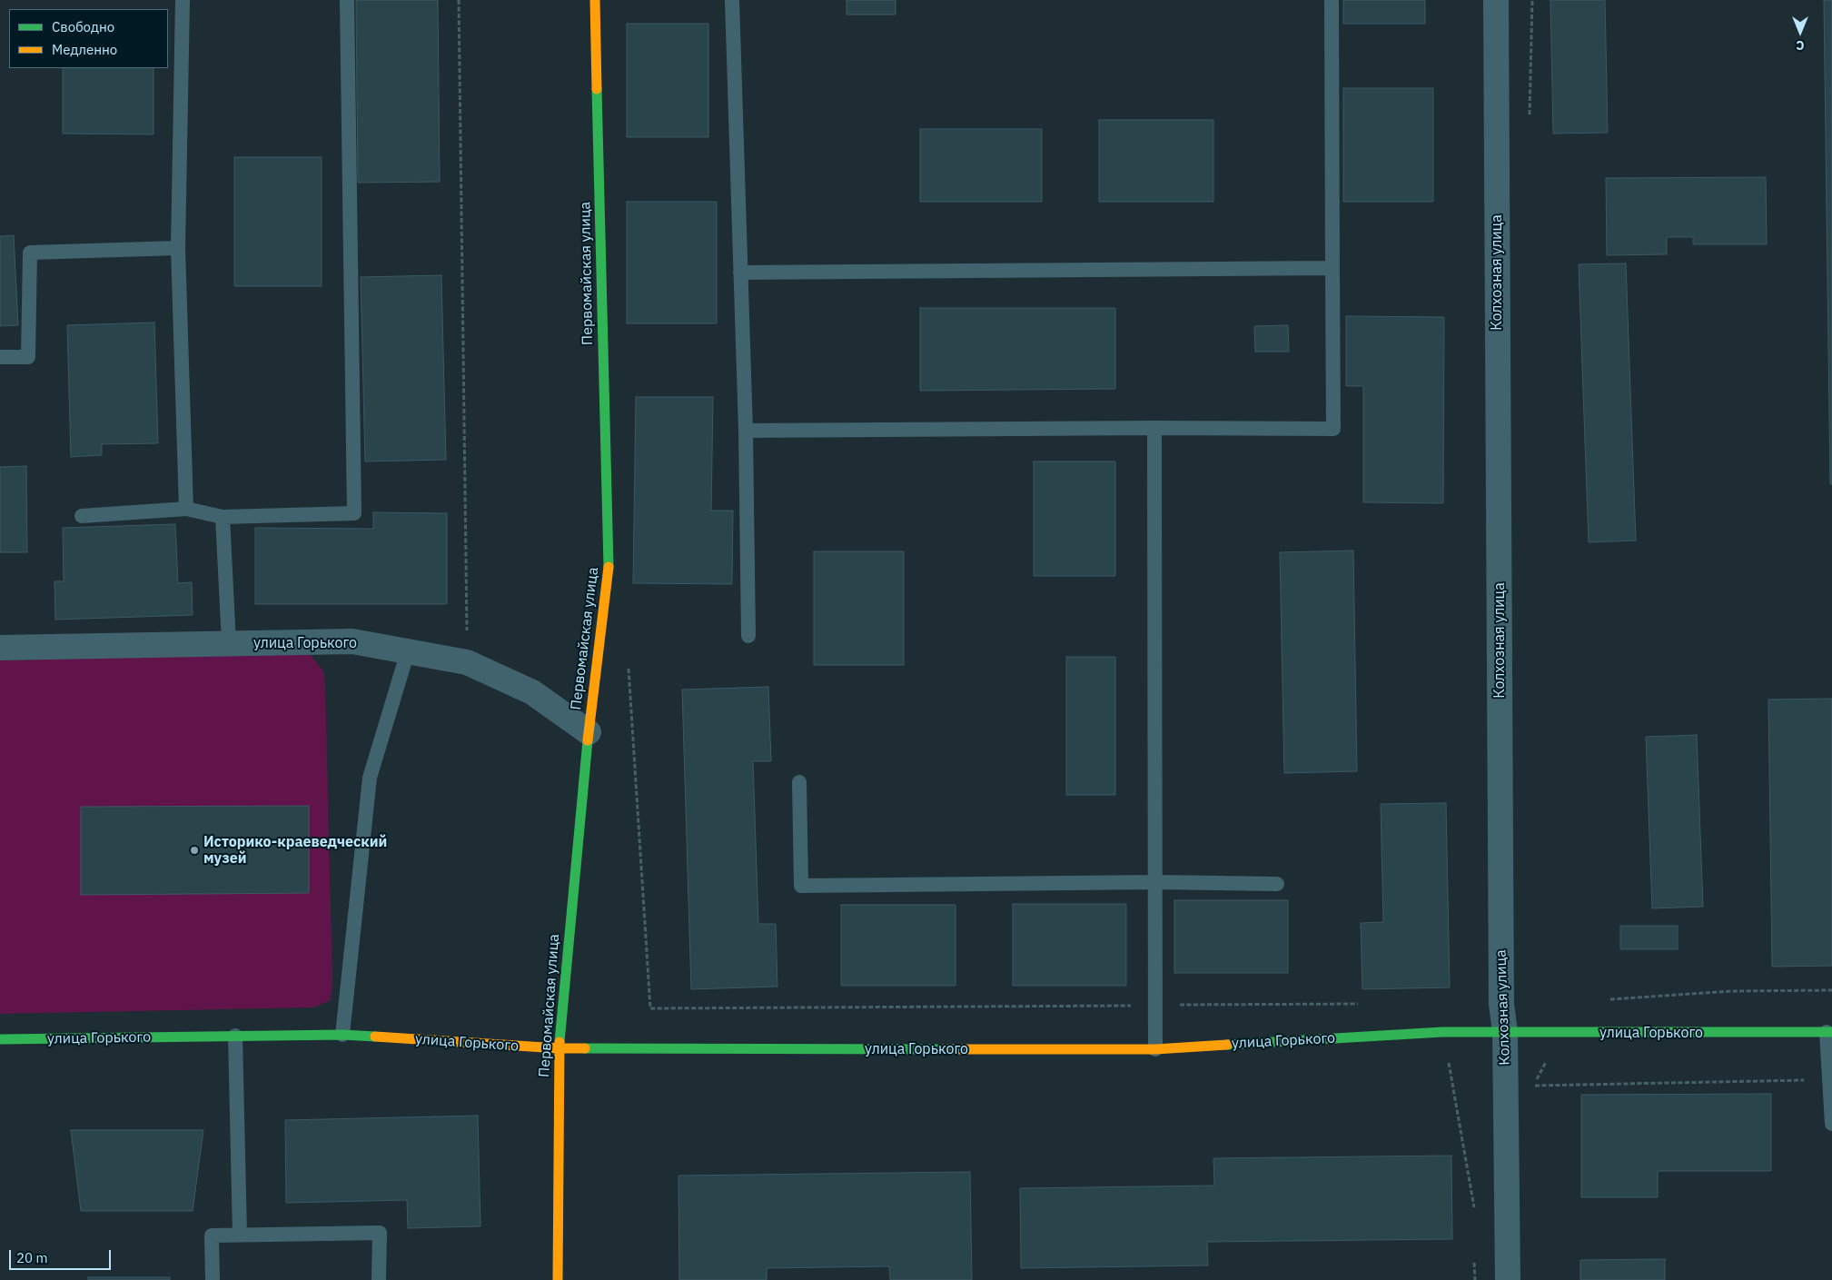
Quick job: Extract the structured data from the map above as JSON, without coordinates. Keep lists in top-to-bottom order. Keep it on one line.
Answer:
{"streets":{"street":["Колхозная улица","Первомайская улица","улица Горького"]},"crossings":[["Колхозная улица","улица Горького"],["Первомайская улица","улица Горького"]],"places":["Историко-краеведческий музей"],"legend":["Свободно","Медленно"],"scale_bar":"20 m","north":"bottom"}
